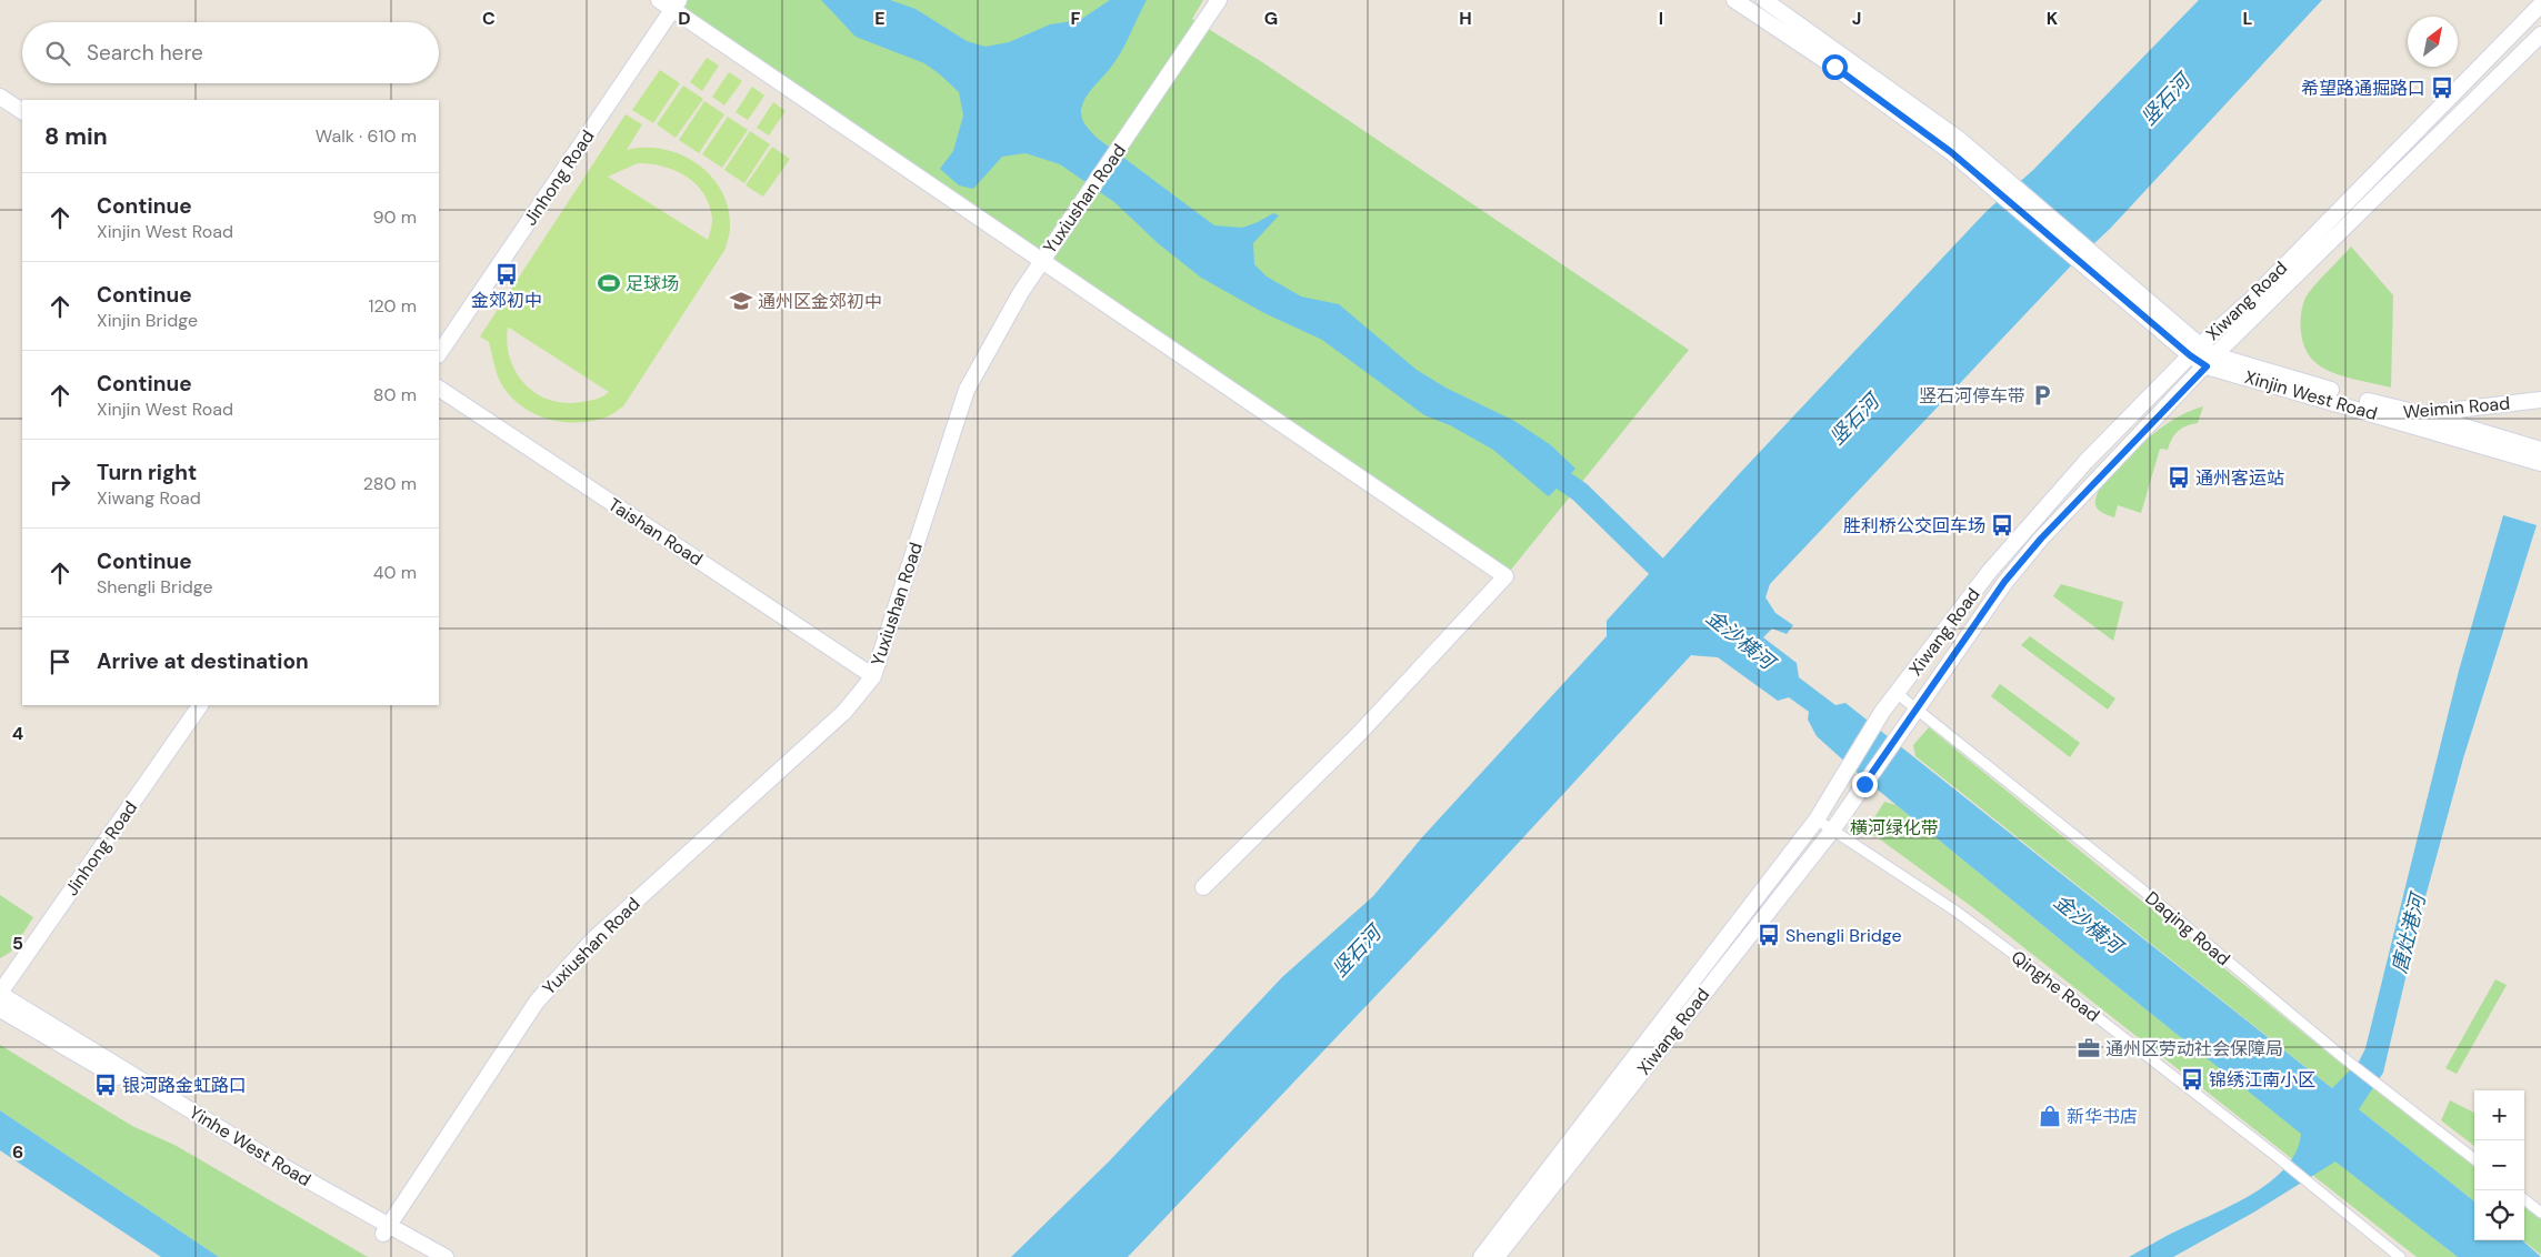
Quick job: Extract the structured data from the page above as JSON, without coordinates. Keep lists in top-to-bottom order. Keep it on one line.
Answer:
{"streets":{"main road":["Jinhong Road","Yuxiushan Road","Xiwang Road","Xinjin West Road","Weimin Road","Taishan Road","Yinhe West Road"],"street":["Daqing Road","Qinghe Road"]},"crossings":[["Jinhong Road","Yinhe West Road"],["Yuxiushan Road","Taishan Road"],["Yuxiushan Road","Yinhe West Road"],["Xiwang Road","Xinjin West Road"],["Xiwang Road","Daqing Road"],["Xiwang Road","Qinghe Road"],["Xinjin West Road","Weimin Road"]],"water":["竖石河","金沙横河","唐灶港河"],"parks":["横河绿化带"],"places":{"bus stop":["希望路通掘路口","金郊初中","通州客运站","胜利桥公交回车场","Shengli Bridge","锦绣江南小区","银河路金虹路口"],"sports":["足球场"],"school or university":["通州区金郊初中"],"parking":["竖石河停车带"],"office":["通州区劳动社会保障局"],"shop":["新华书店"]},"north":"top right","page":{"search":"Search here","heading":["8 min","Walk · 610 m"],"list":[["Continue","Xinjin West Road","90 m"],["Continue","Xinjin Bridge","120 m"],["Continue","Xinjin West Road","80 m"],["Turn right","Xiwang Road","280 m"],["Continue","Shengli Bridge","40 m"],"Arrive at destination"],"map_buttons":["+","−"]},"grid":{"columns":["C","D","E","F","G","H","I","J","K","L"],"rows":["4","5","6"]}}
